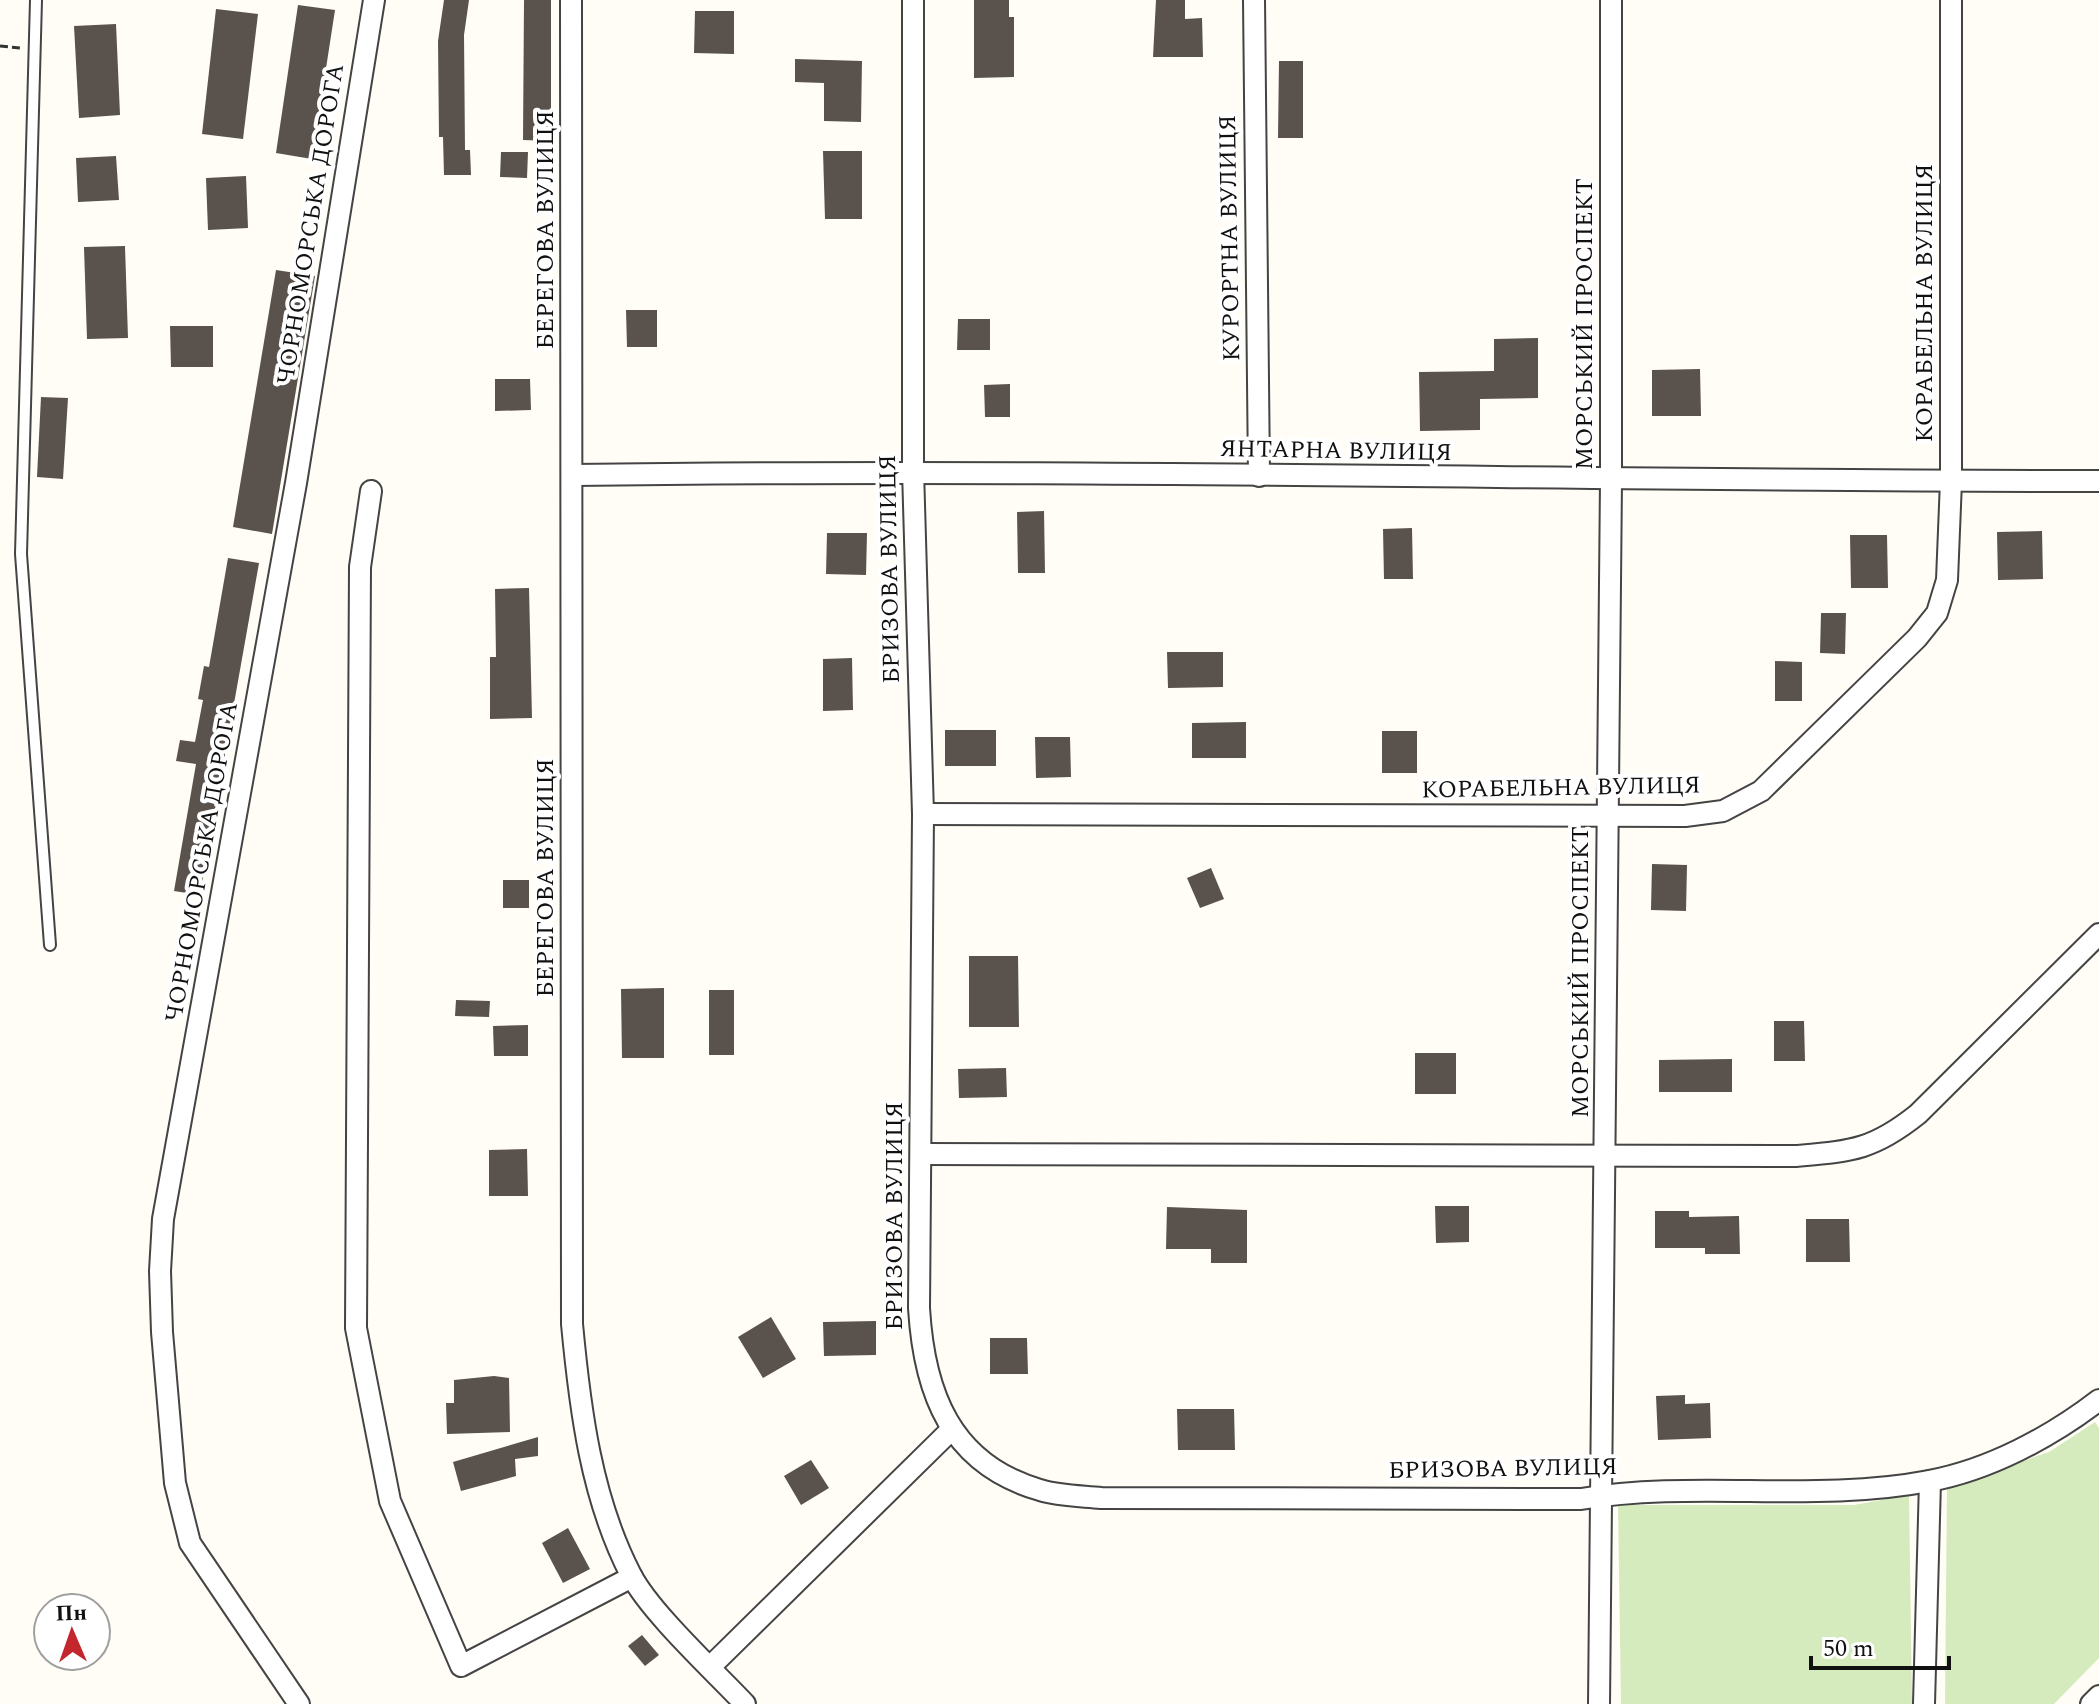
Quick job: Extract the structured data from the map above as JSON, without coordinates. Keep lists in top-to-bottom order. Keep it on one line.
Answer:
{"streets":{"street":["ЧОРНОМОРСЬКА ДОРОГА","БЕРЕГОВА ВУЛИЦЯ","КУРОРТНА ВУЛИЦЯ","КОРАБЕЛЬНА ВУЛИЦЯ","МОРСЬКИЙ ПРОСПЕКТ","ЯНТАРНА ВУЛИЦЯ","БРИЗОВА ВУЛИЦЯ"]},"crossings":[["БЕРЕГОВА ВУЛИЦЯ","ЯНТАРНА ВУЛИЦЯ"],["КУРОРТНА ВУЛИЦЯ","ЯНТАРНА ВУЛИЦЯ"],["КОРАБЕЛЬНА ВУЛИЦЯ","МОРСЬКИЙ ПРОСПЕКТ"],["КОРАБЕЛЬНА ВУЛИЦЯ","ЯНТАРНА ВУЛИЦЯ"],["КОРАБЕЛЬНА ВУЛИЦЯ","БРИЗОВА ВУЛИЦЯ"],["МОРСЬКИЙ ПРОСПЕКТ","ЯНТАРНА ВУЛИЦЯ"],["МОРСЬКИЙ ПРОСПЕКТ","БРИЗОВА ВУЛИЦЯ"],["ЯНТАРНА ВУЛИЦЯ","БРИЗОВА ВУЛИЦЯ"]],"scale_bar":"50 m","north":"top"}
